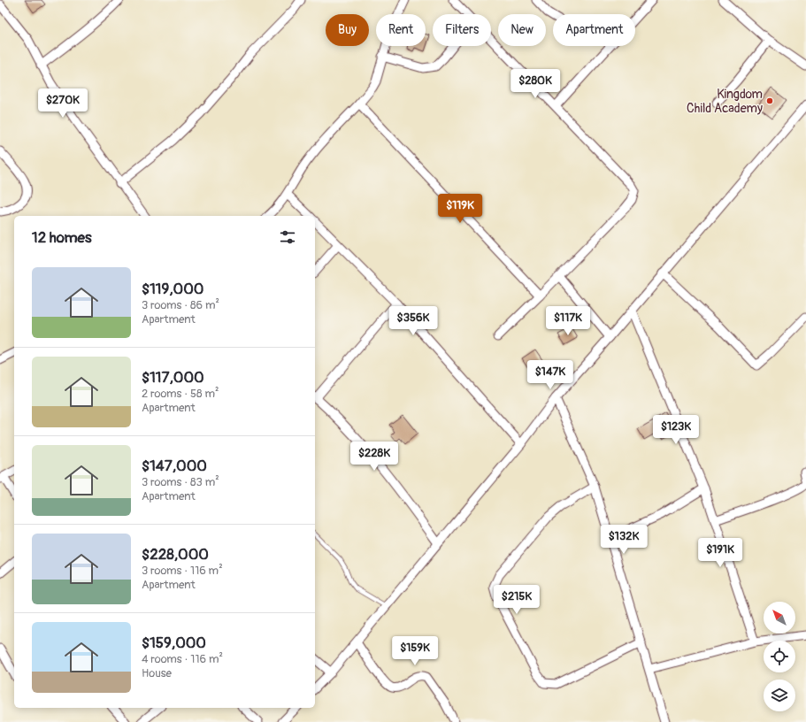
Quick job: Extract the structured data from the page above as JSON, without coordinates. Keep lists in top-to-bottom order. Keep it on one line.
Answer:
{"places":["Kingdom Child Academy"],"north":"top left","page":{"chip":["Buy","Rent","Filters","New","Apartment"],"price":["$280K","$270K","$119K","$356K","$117K","$147K","$123K","$228K","$132K","$191K","$215K","$159K"],"heading":"12 homes","list":[{"name":"$119,000","note":"3 rooms · 86 m² · Apartment"},{"name":"$117,000","note":"2 rooms · 58 m² · Apartment"},{"name":"$147,000","note":"3 rooms · 83 m² · Apartment"},{"name":"$228,000","note":"3 rooms · 116 m² · Apartment"},{"name":"$159,000","note":"4 rooms · 116 m² · House"}]}}
